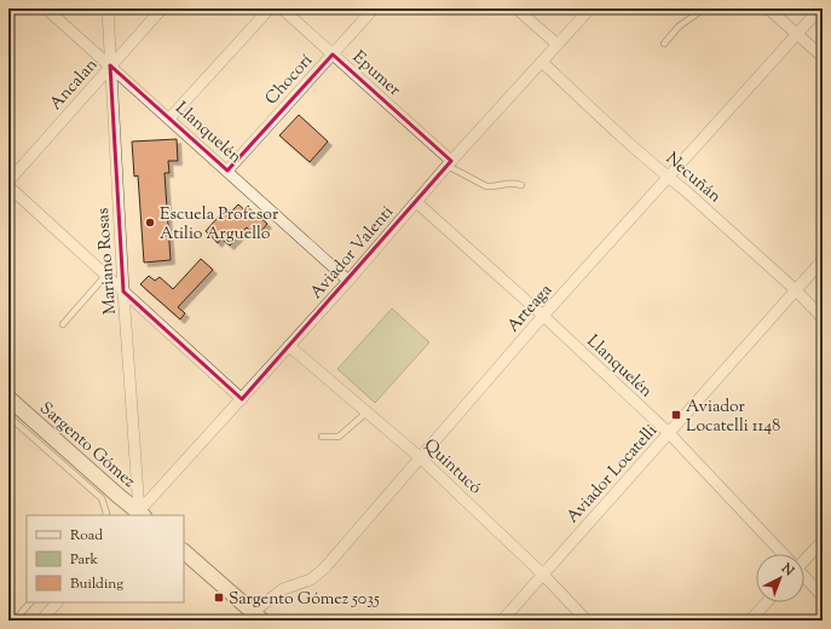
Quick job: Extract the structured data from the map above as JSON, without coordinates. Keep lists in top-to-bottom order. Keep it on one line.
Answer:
{"streets":{"main road":["Sargento Gómez"],"street":["Epumer","Chocorí","Ancalan","Llanquelén","Necuñán","Aviador Valenti","Mariano Rosas","Arteaga","Quintucó","Aviador Locatelli"]},"crossings":[["Epumer","Chocorí"],["Epumer","Aviador Valenti"],["Chocorí","Llanquelén"],["Ancalan","Llanquelén"],["Ancalan","Mariano Rosas"],["Llanquelén","Aviador Valenti"],["Llanquelén","Mariano Rosas"],["Llanquelén","Arteaga"],["Llanquelén","Aviador Locatelli"],["Necuñán","Aviador Valenti"],["Necuñán","Arteaga"],["Necuñán","Aviador Locatelli"],["Aviador Valenti","Mariano Rosas"],["Aviador Valenti","Sargento Gómez"],["Aviador Valenti","Quintucó"],["Mariano Rosas","Sargento Gómez"],["Arteaga","Quintucó"],["Quintucó","Aviador Locatelli"]],"places":{"other":["Escuela Profesor Atilio Arguello"],"transit":["Aviador Locatelli 1148","Sargento Gómez 5035"]},"legend":["Road","Park","Building"],"north":"top right"}
